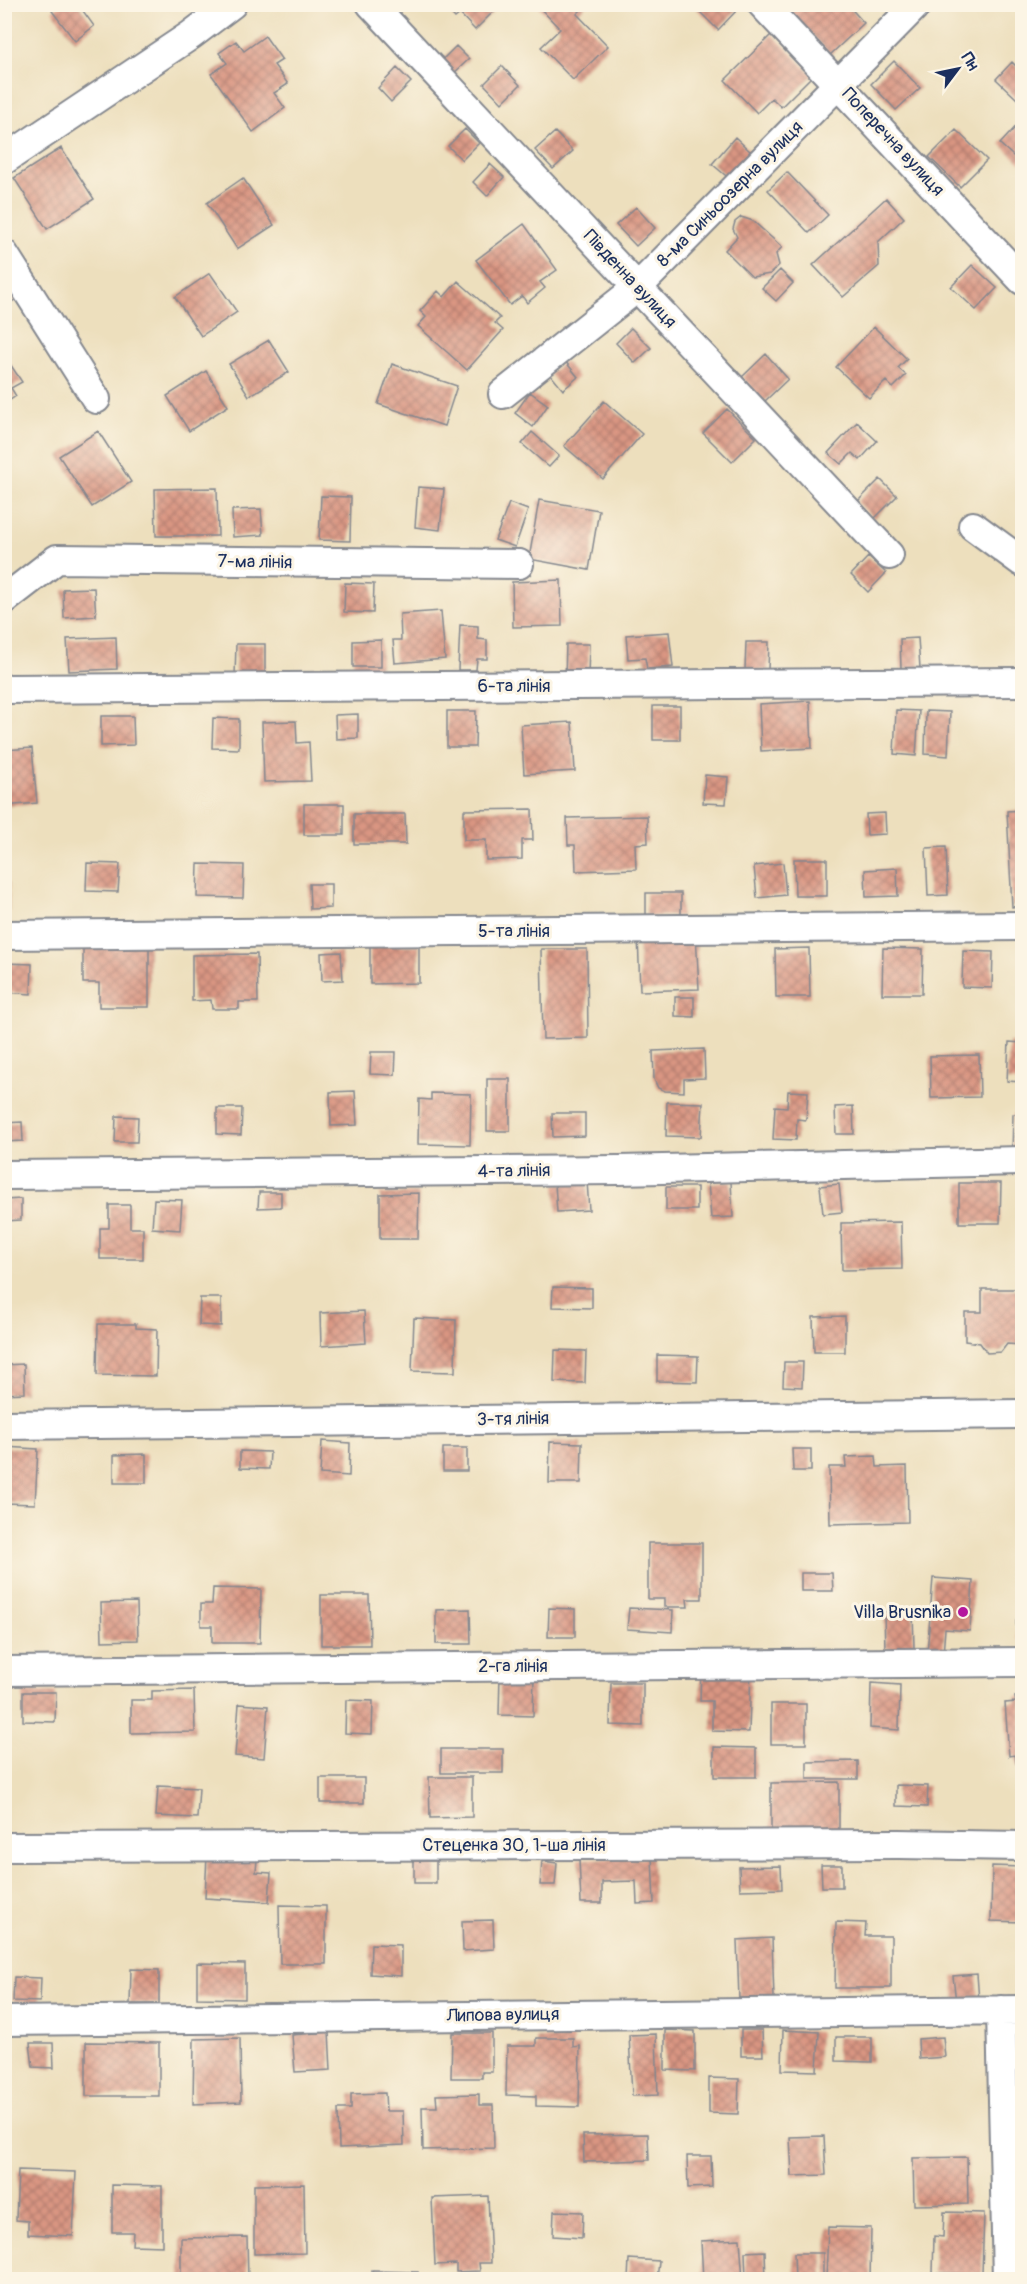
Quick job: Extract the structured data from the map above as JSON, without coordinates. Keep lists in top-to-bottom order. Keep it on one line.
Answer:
{"streets":{"street":["Поперечна вулиця","8-ма Синьоозерна вулиця","Південна вулиця","7-ма лінія","6-та лінія","5-та лінія","4-та лінія","3-тя лінія","2-га лінія","Стеценка 30, 1-ша лінія","Липова вулиця"]},"crossings":[["Поперечна вулиця","8-ма Синьоозерна вулиця"],["8-ма Синьоозерна вулиця","Південна вулиця"]],"places":["Villa Brusnika"],"north":"top right"}
